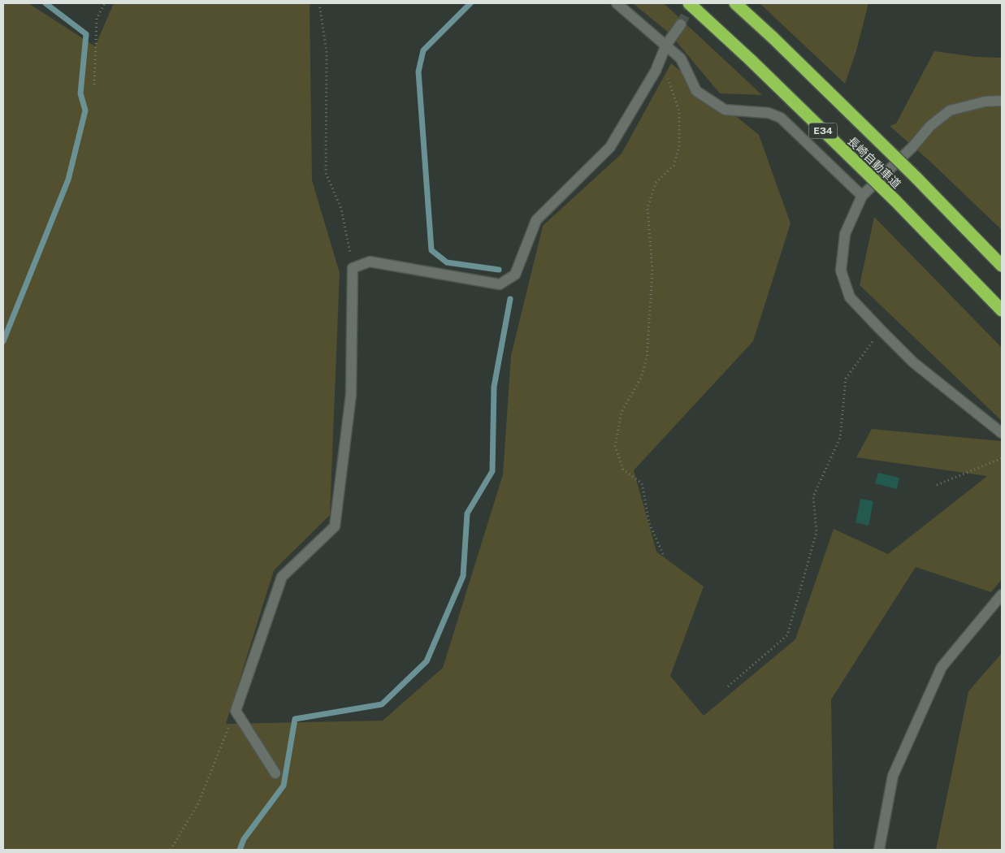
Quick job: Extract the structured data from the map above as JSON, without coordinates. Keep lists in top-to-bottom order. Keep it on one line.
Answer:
{"streets":{"highway":["E34","長崎自動車道"]}}
